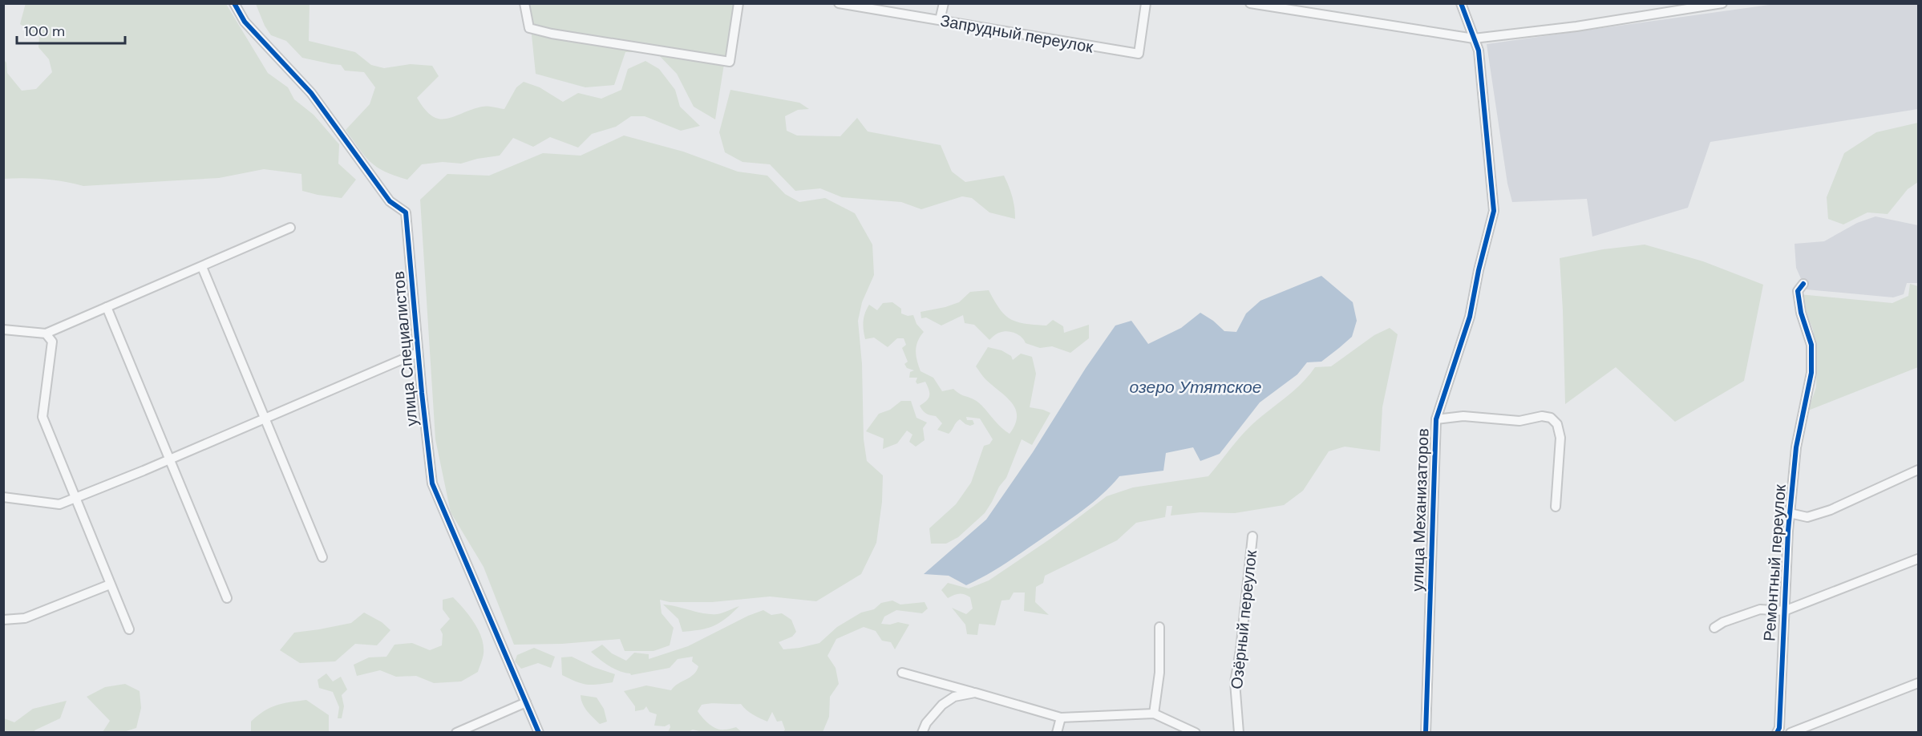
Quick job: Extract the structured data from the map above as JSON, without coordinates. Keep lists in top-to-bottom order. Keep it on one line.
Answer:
{"streets":{"street":["Запрудный переулок","улица Специалистов","улица Механизаторов","Ремонтный переулок","Озёрный переулок"]},"water":["озеро Утятское"],"scale_bar":"100 m"}
